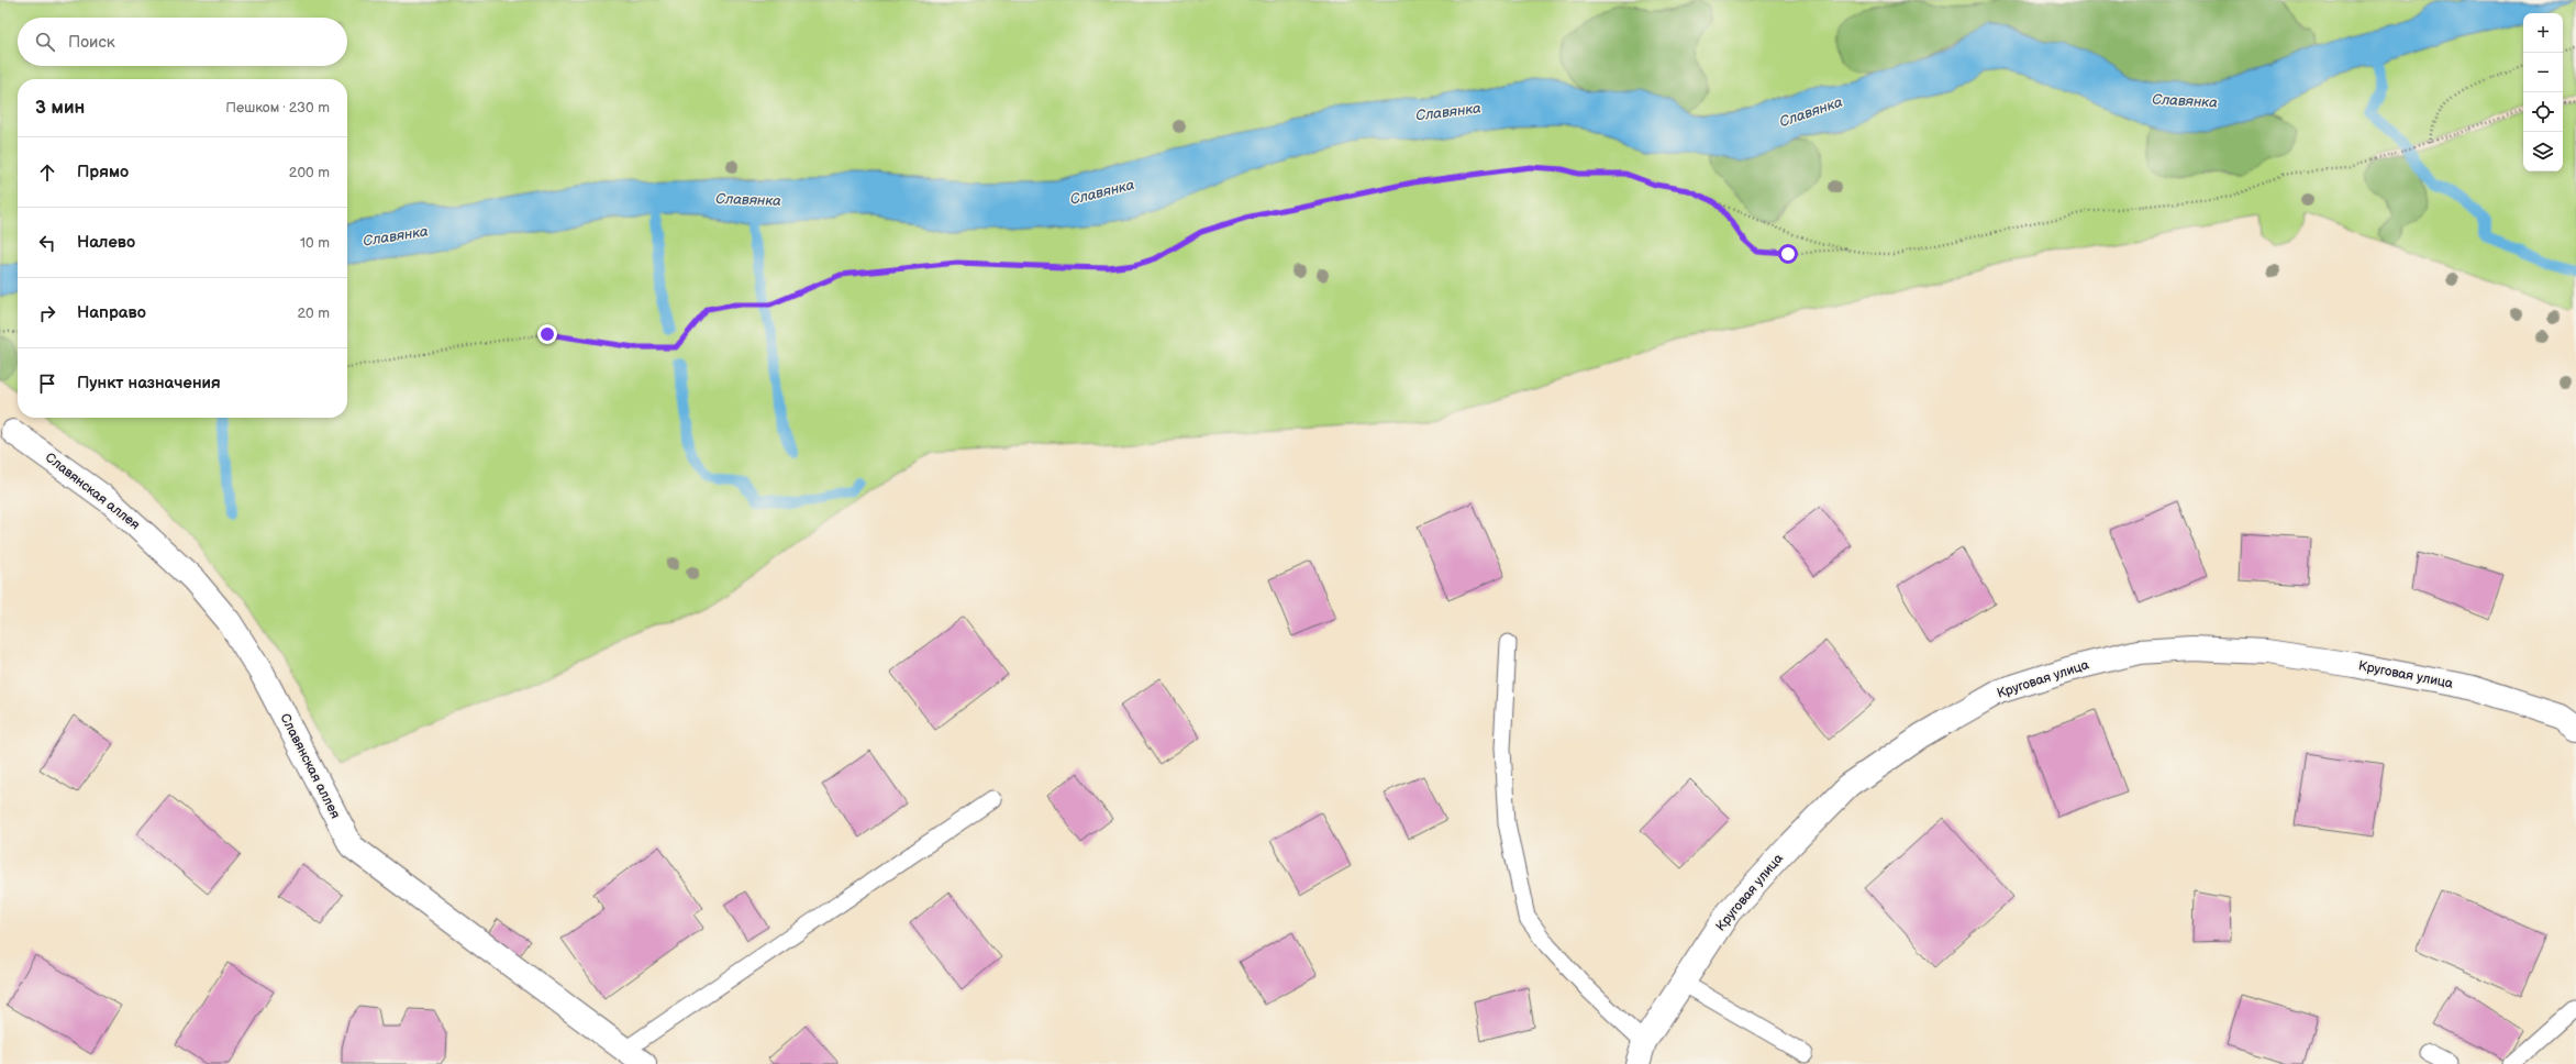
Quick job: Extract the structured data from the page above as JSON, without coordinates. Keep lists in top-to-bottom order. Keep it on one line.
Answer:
{"streets":{"street":["Славянская аллея","Круговая улица"]},"water":["Славянка"],"page":{"map_buttons":["+","−"],"search":"Поиск","heading":["3 мин","Пешком · 230 m"],"list":[["Прямо","200 m"],["Налево","10 m"],["Направо","20 m"],"Пункт назначения"]}}
